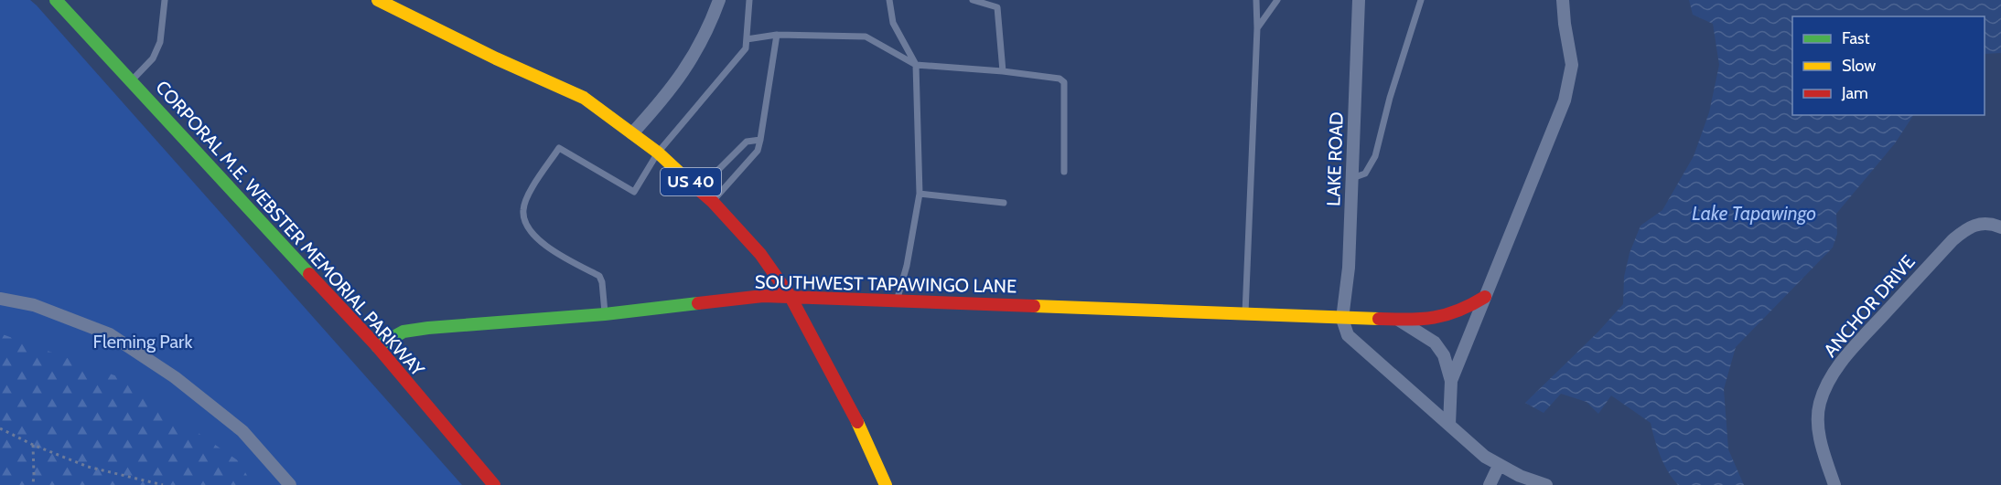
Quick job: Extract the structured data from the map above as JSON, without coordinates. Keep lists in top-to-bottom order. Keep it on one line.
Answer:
{"streets":{"main road":["US 40","CORPORAL M.E. WEBSTER MEMORIAL PARKWAY","SOUTHWEST TAPAWINGO LANE"],"street":["LAKE ROAD","ANCHOR DRIVE"]},"crossings":[["LAKE ROAD","SOUTHWEST TAPAWINGO LANE"],["US 40","SOUTHWEST TAPAWINGO LANE"],["CORPORAL M.E. WEBSTER MEMORIAL PARKWAY","SOUTHWEST TAPAWINGO LANE"]],"water":["Lake Tapawingo"],"parks":["Fleming Park"],"legend":["Fast","Slow","Jam"]}
